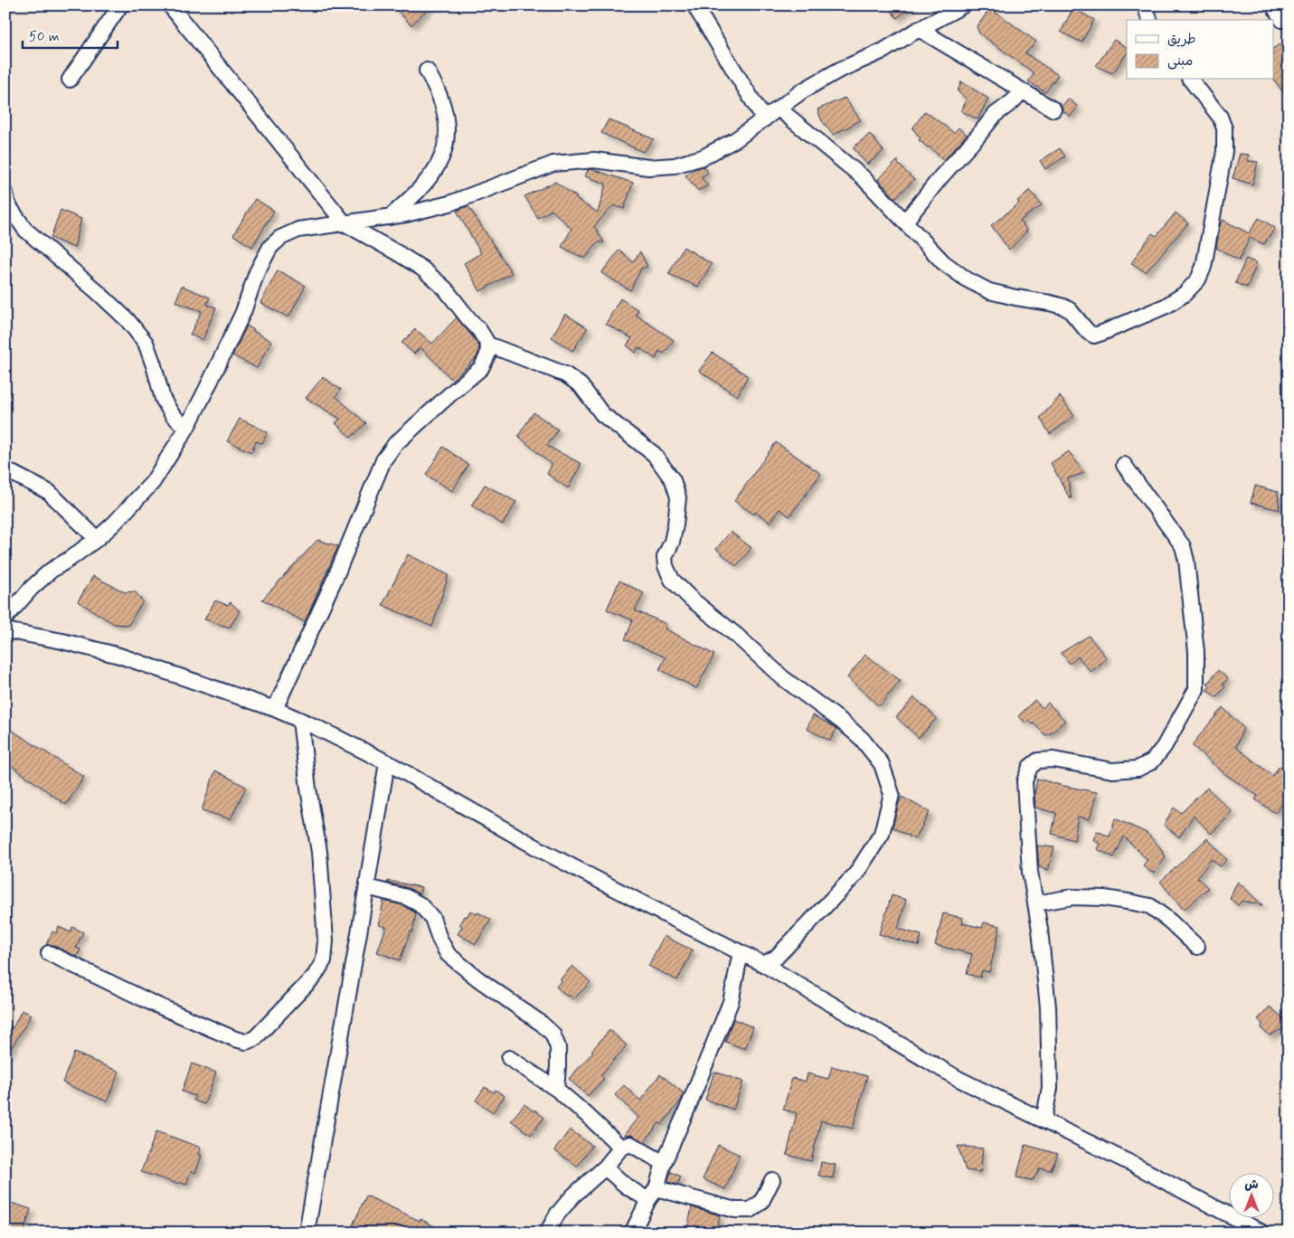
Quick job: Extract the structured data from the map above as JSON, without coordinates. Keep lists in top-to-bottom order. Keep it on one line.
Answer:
{"legend":["طريق","مبنى"],"scale_bar":"50 m","north":"top"}
